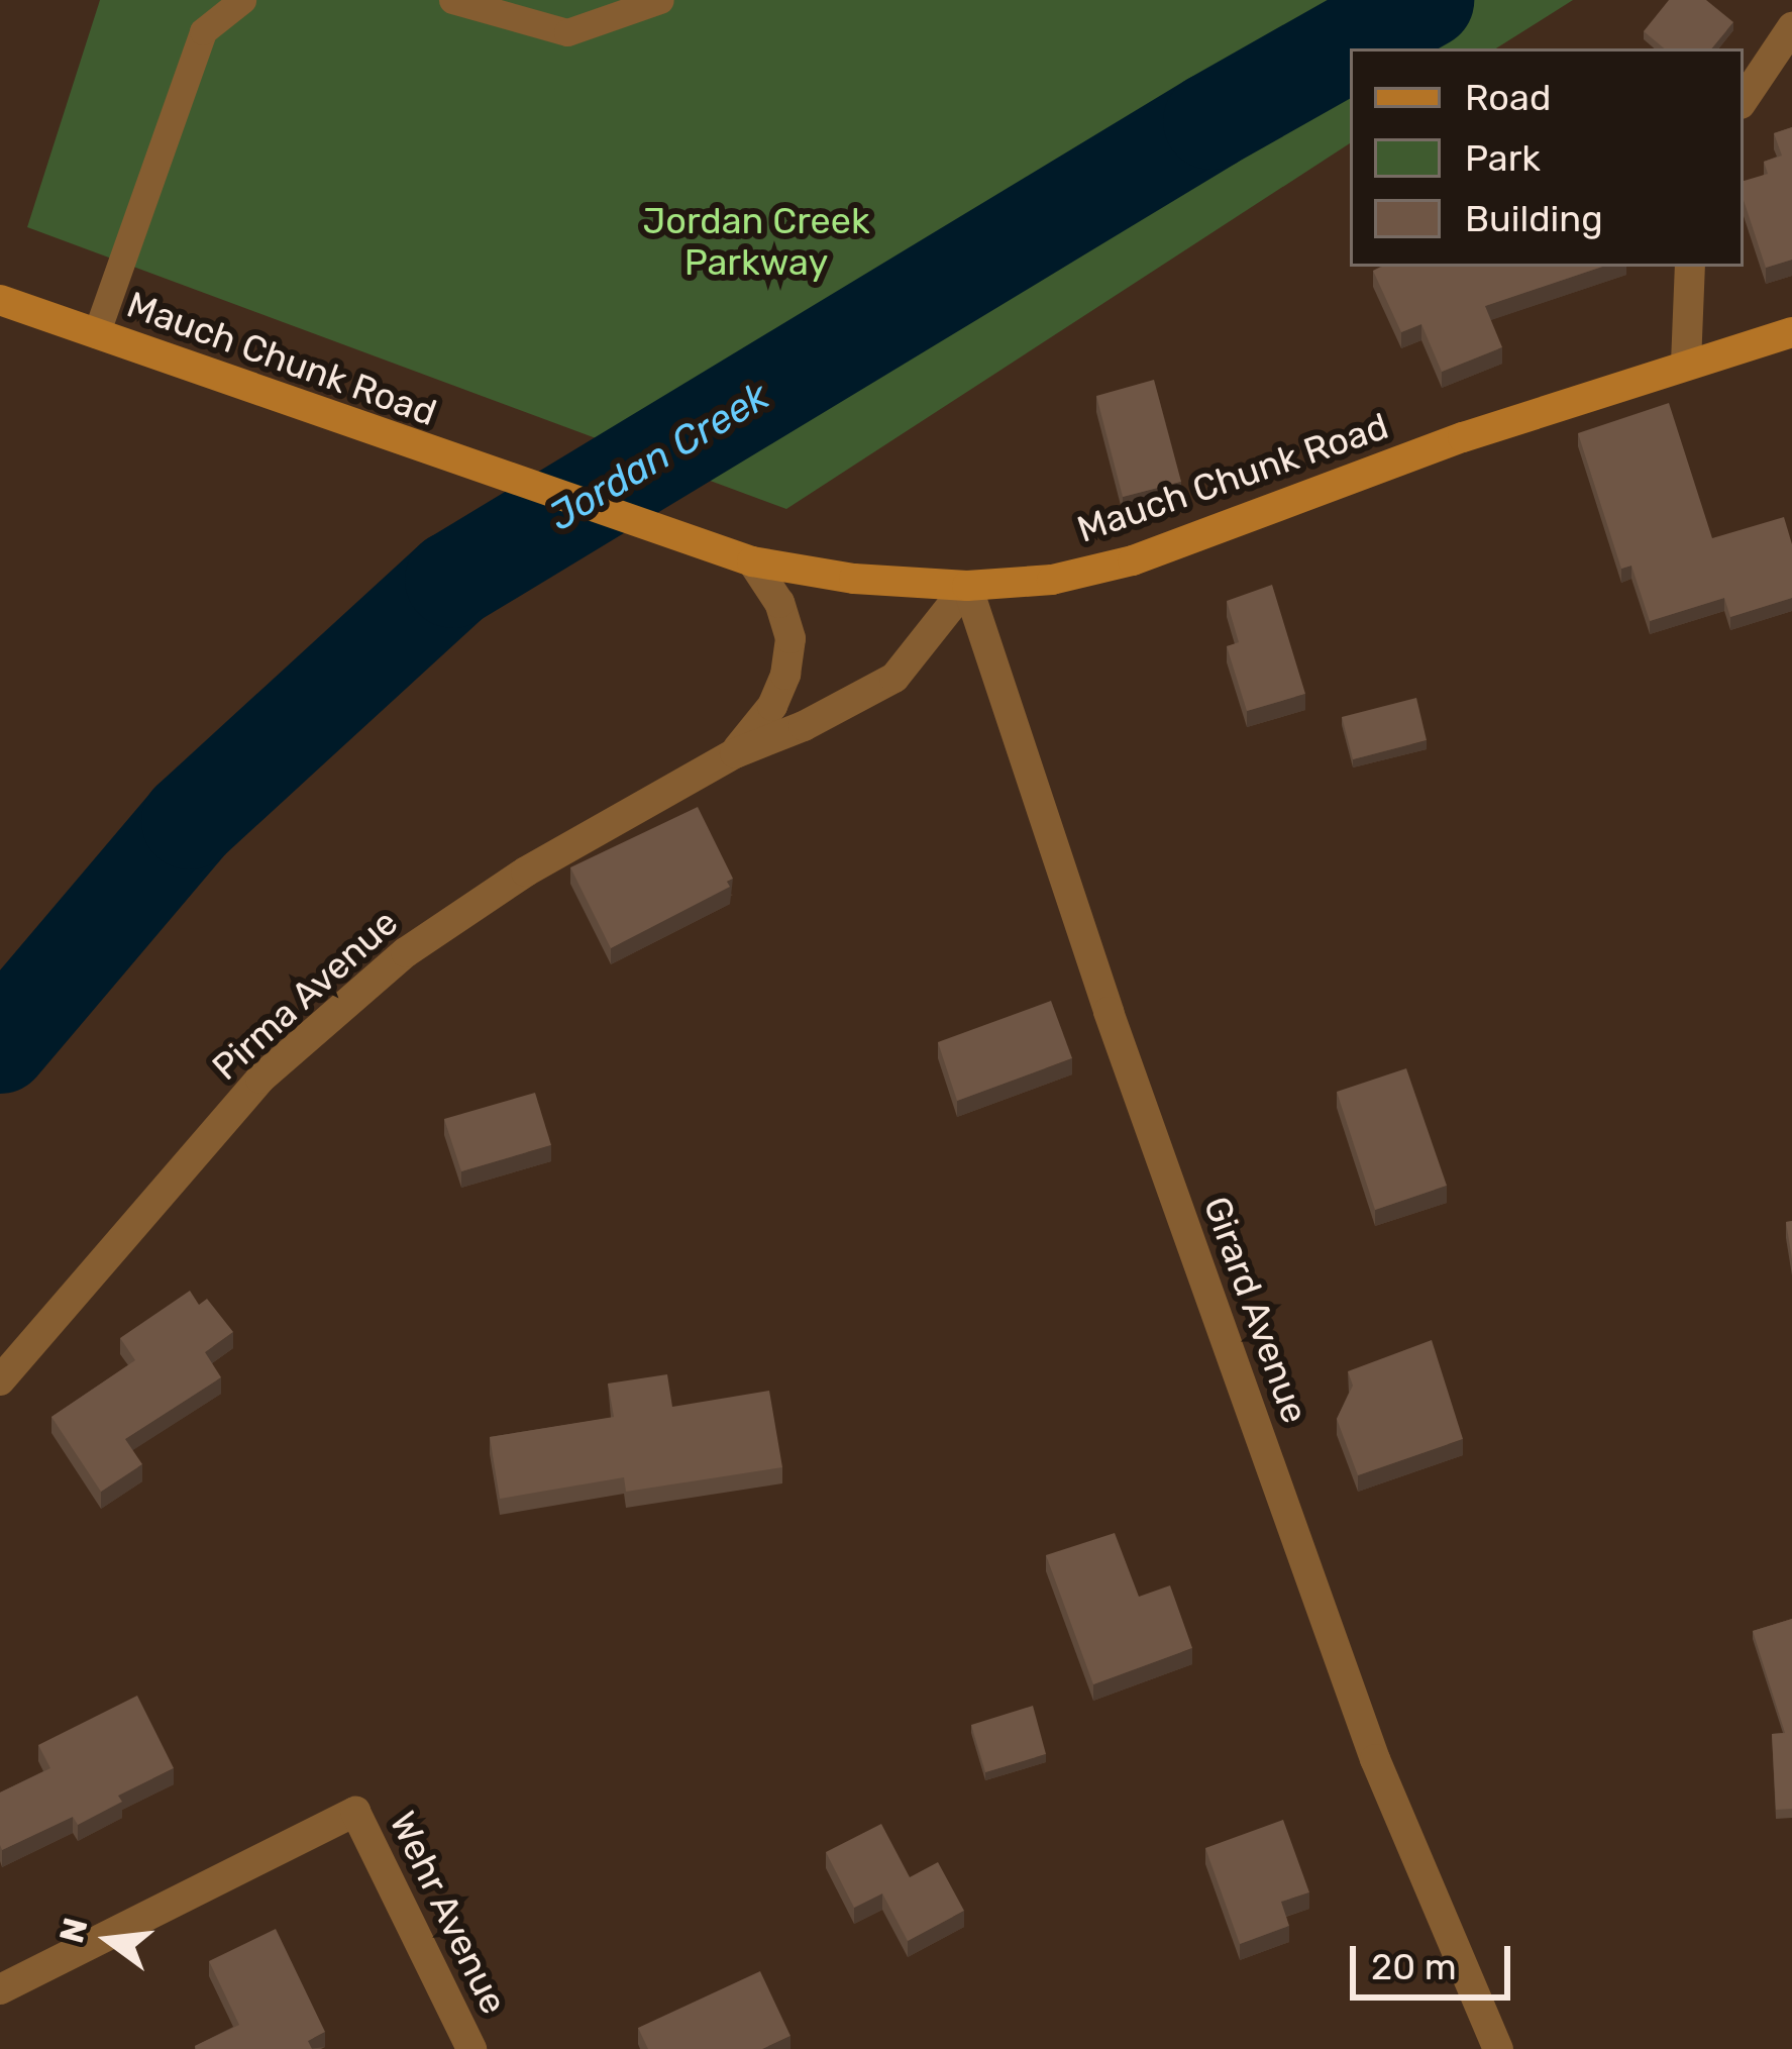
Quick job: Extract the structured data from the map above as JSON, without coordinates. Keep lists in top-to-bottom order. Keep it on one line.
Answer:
{"streets":{"main road":["Mauch Chunk Road"],"street":["Pirma Avenue","Girard Avenue","Wehr Avenue"]},"crossings":[["Mauch Chunk Road","Pirma Avenue"],["Mauch Chunk Road","Girard Avenue"],["Pirma Avenue","Girard Avenue"]],"water":["Jordan Creek"],"parks":["Jordan Creek Parkway"],"legend":["Road","Park","Building"],"scale_bar":"20 m","north":"left"}
